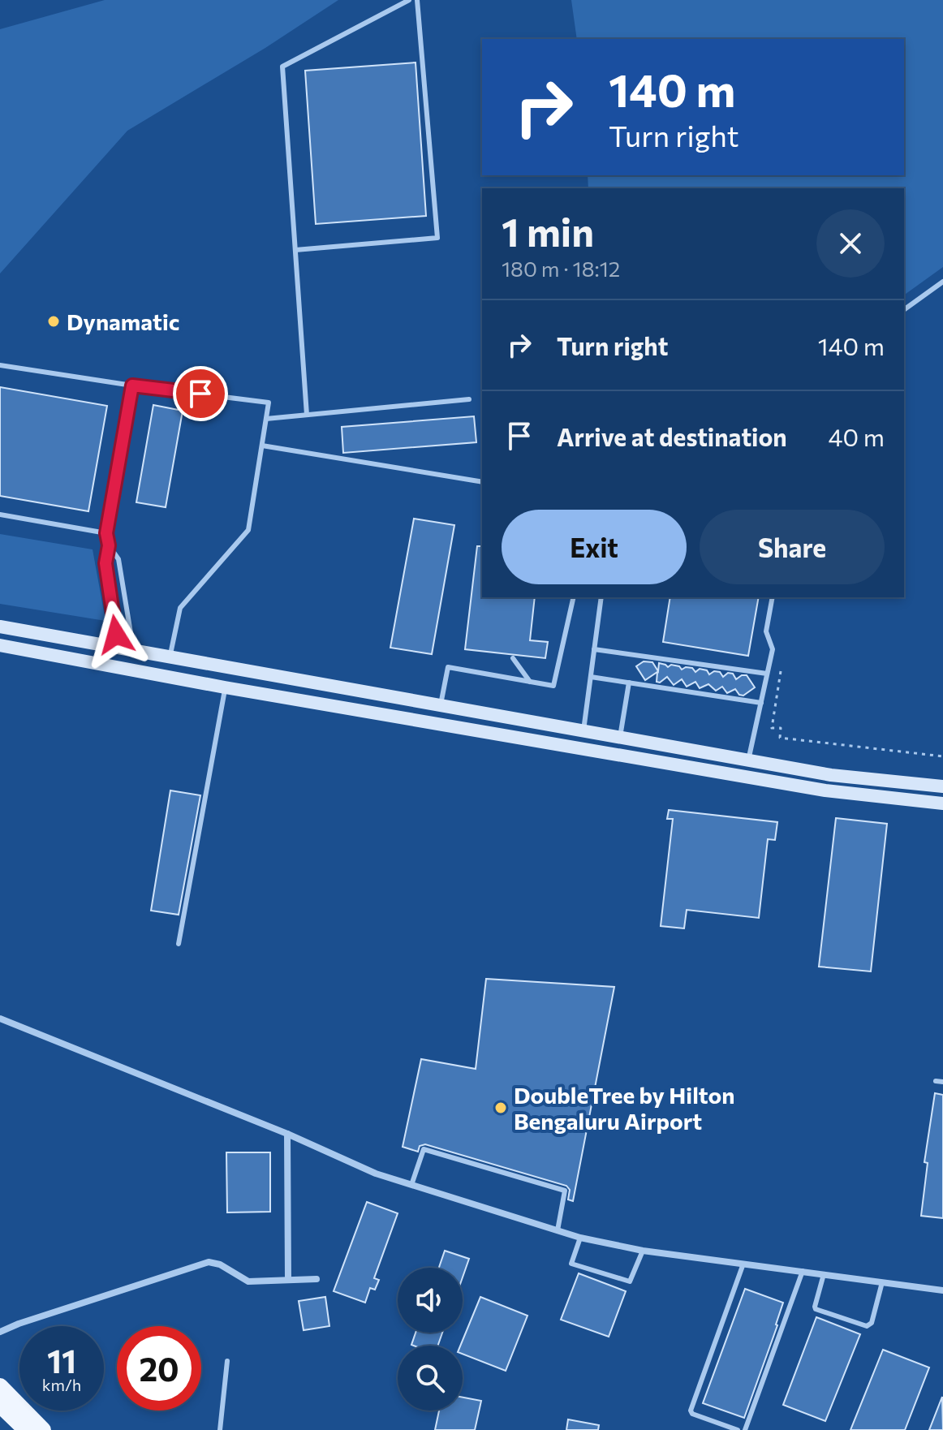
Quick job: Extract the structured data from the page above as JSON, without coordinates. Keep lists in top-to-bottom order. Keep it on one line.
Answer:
{"places":["Dynamatic","DoubleTree by Hilton Bengaluru Airport"],"page":{"turn":["140 m","Turn right"],"heading":["1 min","180 m · 18:12"],"list":[{"name":"Turn right","value":"140 m"},{"name":"Arrive at destination","value":"40 m"}],"buttons":["Exit","Share"],"speed":"11 km/h","limit":"20"}}
